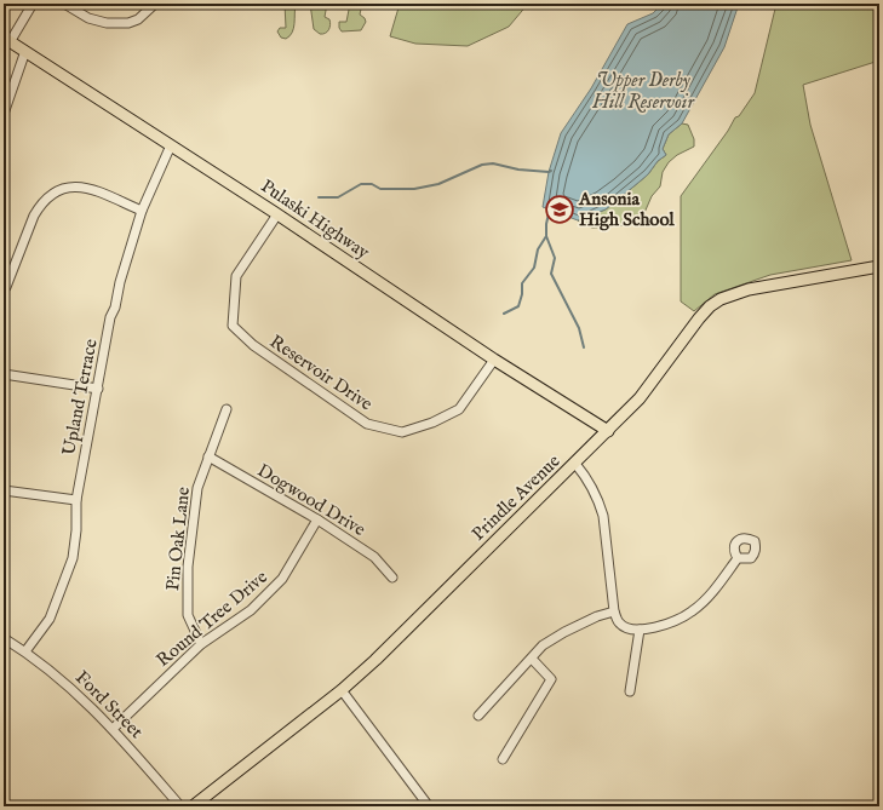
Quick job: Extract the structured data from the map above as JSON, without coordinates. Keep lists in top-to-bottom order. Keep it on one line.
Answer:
{"streets":{"main road":["Pulaski Highway","Prindle Avenue"],"street":["Reservoir Drive","Upland Terrace","Dogwood Drive","Pin Oak Lane","Round Tree Drive","Ford Street"]},"crossings":[["Pulaski Highway","Reservoir Drive"],["Pulaski Highway","Upland Terrace"],["Pulaski Highway","Prindle Avenue"],["Upland Terrace","Ford Street"],["Dogwood Drive","Pin Oak Lane"],["Dogwood Drive","Round Tree Drive"],["Pin Oak Lane","Round Tree Drive"],["Round Tree Drive","Ford Street"]],"water":["Upper Derby Hill Reservoir"],"places":{"school or university":["Ansonia High School"]}}
